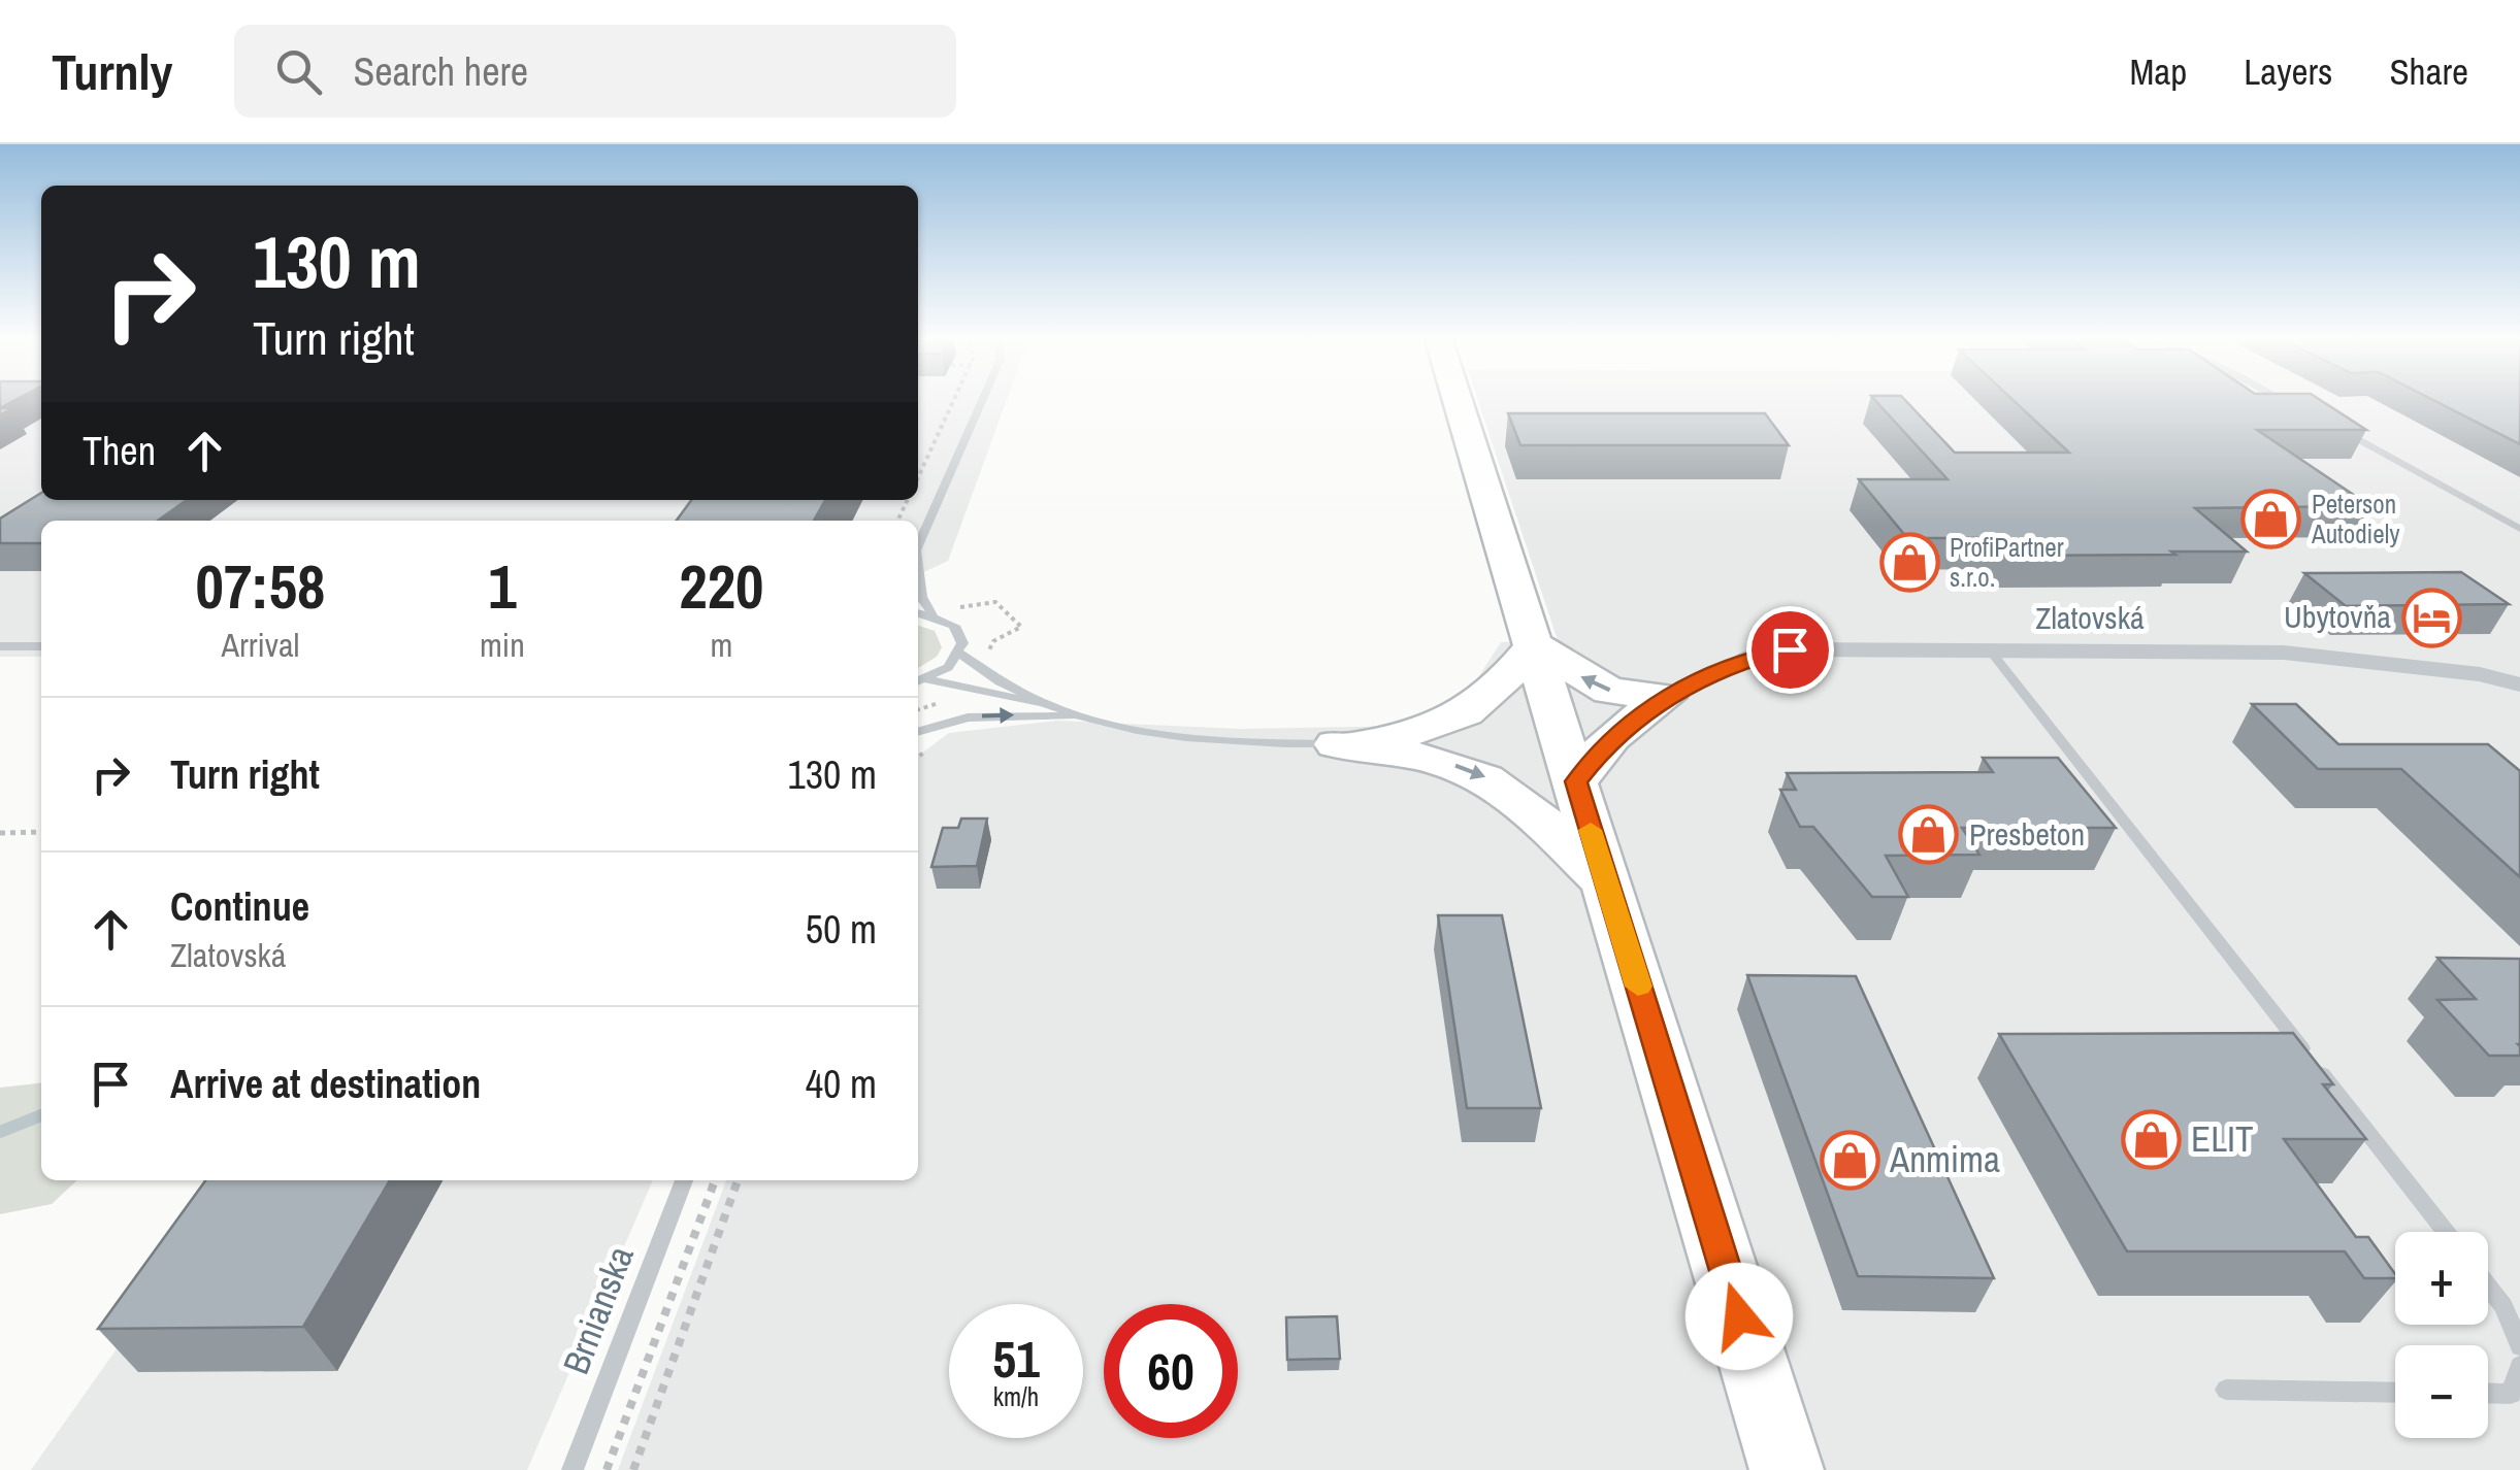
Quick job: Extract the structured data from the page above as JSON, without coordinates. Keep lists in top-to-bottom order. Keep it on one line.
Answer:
{"streets":{"street":["Zlatovská"],"lane":["Brnianska"]},"places":{"shop":["Peterson Autodiely","ProfiPartner s.r.o.","Presbeton","ELIT","Anmima"],"hotel":["Ubytovňa"]},"page":{"header":"Turnly","search":"Search here","nav":["Map","Layers","Share"],"turn":["130 m","Turn right"],"then":"Then","eta":["07:58","Arrival","1","min","220","m"],"list":[{"name":"Turn right","value":"130 m"},{"name":"Continue","note":"Zlatovská","value":"50 m"},{"name":"Arrive at destination","value":"40 m"}],"map_buttons":["+","−"],"speed":"51 km/h","limit":"60"}}
